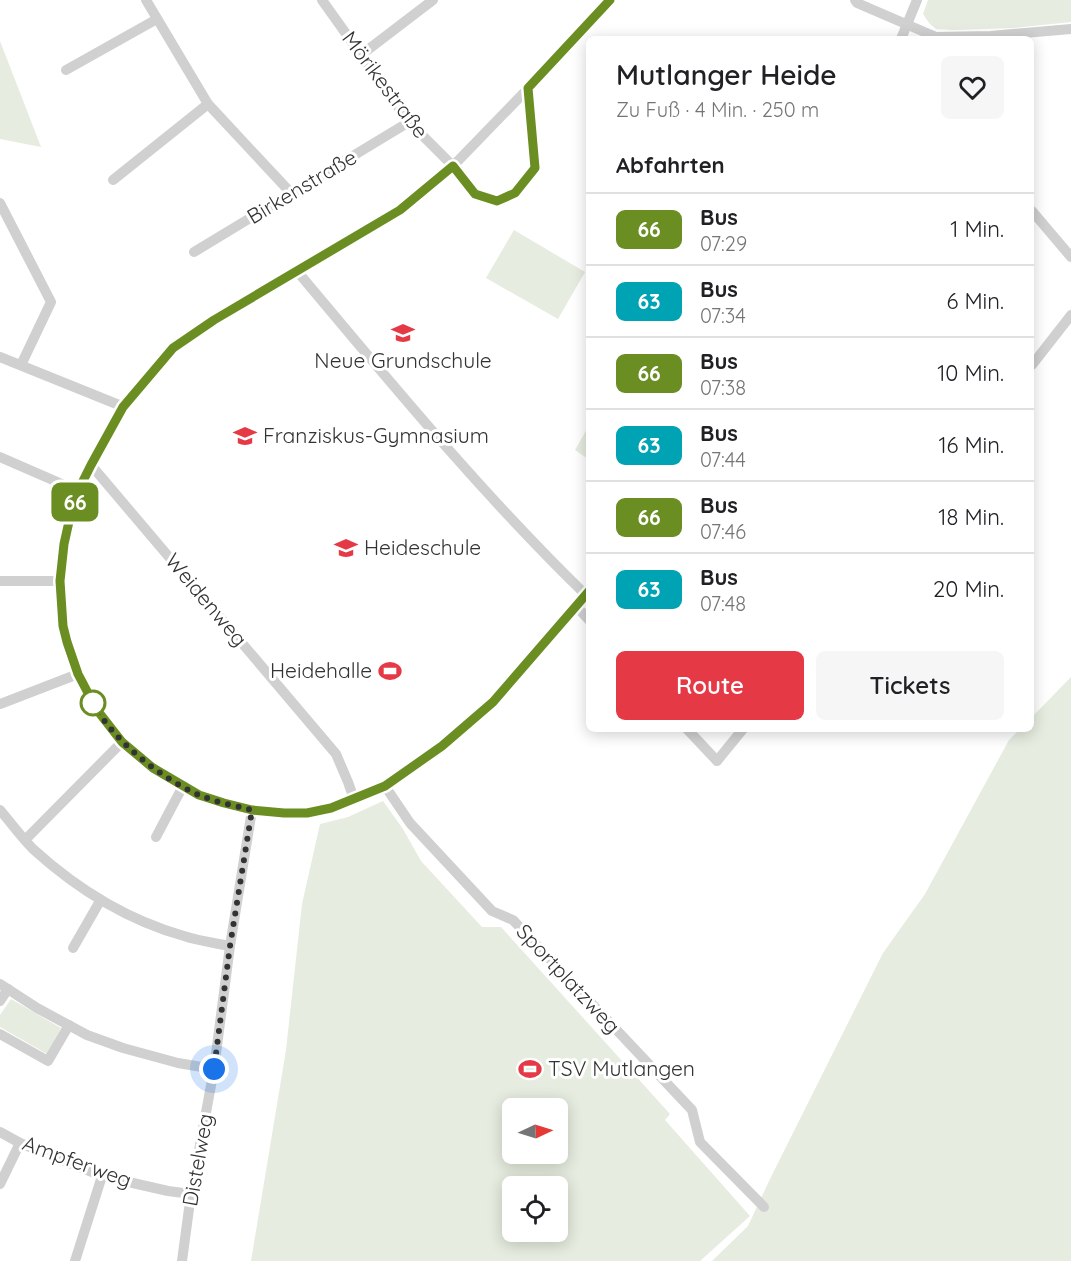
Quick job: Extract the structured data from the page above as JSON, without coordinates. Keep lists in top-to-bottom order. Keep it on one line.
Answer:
{"streets":{"street":["Mörikestraße","Birkenstraße","Weidenweg","Sportplatzweg","Distelweg","Ampferweg"]},"crossings":[["Mörikestraße","Birkenstraße"],["Distelweg","Ampferweg"]],"places":{"school or university":["Neue Grundschule","Franziskus-Gymnasium","Heideschule"],"sports":["Heidehalle","TSV Mutlangen"]},"lines":["bus line 66"],"north":"right","page":{"on_map":"66","heading":[["Mutlanger Heide","Zu Fuß · 4 Min. · 250 m"],"Abfahrten"],"list":[{"mark":"66","name":"Bus","note":"07:29","value":"1 Min."},{"mark":"63","name":"Bus","note":"07:34","value":"6 Min."},{"mark":"66","name":"Bus","note":"07:38","value":"10 Min."},{"mark":"63","name":"Bus","note":"07:44","value":"16 Min."},{"mark":"66","name":"Bus","note":"07:46","value":"18 Min."},{"mark":"63","name":"Bus","note":"07:48","value":"20 Min."}],"buttons":["Route","Tickets"]}}
